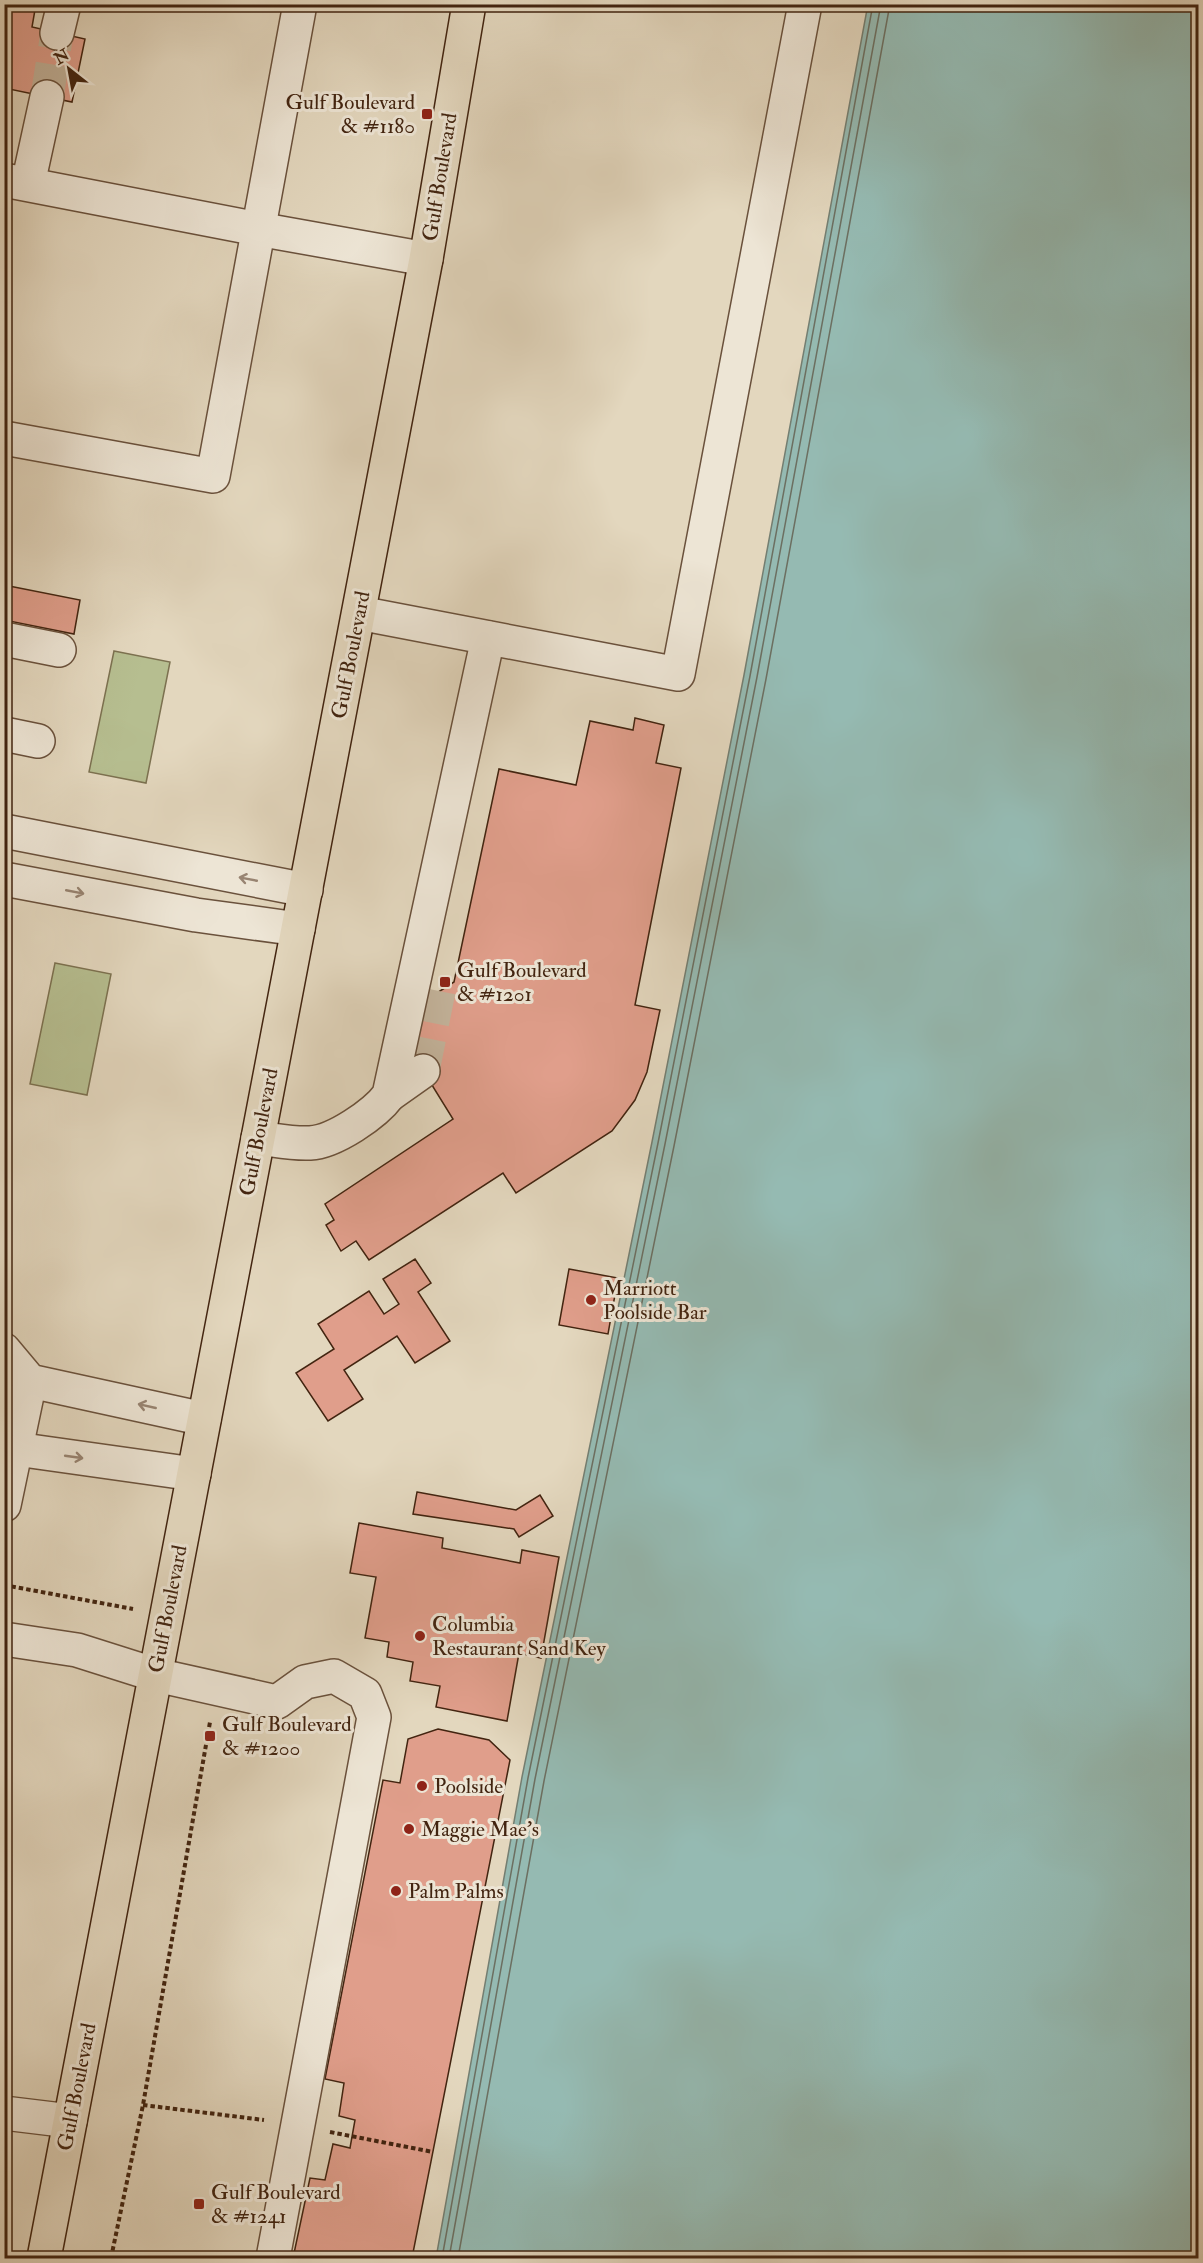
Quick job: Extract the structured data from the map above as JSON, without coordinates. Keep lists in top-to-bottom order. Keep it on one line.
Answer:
{"streets":{"main road":["Gulf Boulevard"]},"places":{"transit":["Gulf Boulevard & #1180","Gulf Boulevard & #1201","Gulf Boulevard & #1200","Gulf Boulevard & #1241"],"other":["Marriott Poolside Bar","Columbia Restaurant Sand Key","Poolside","Maggie Mae's","Palm Palms"]},"north":"top left"}
